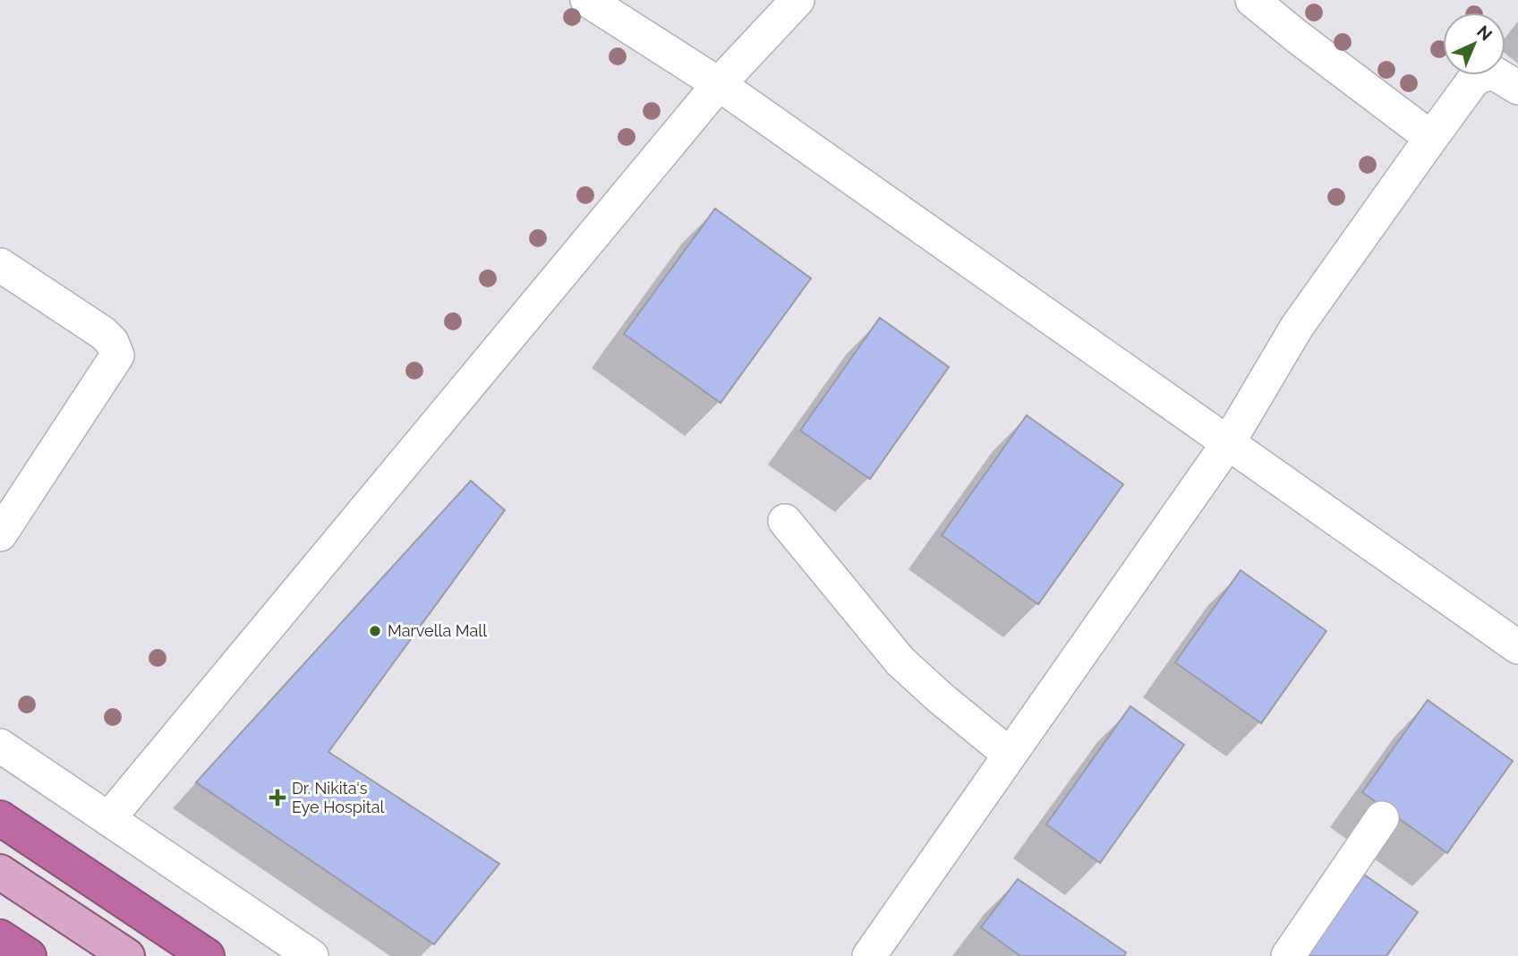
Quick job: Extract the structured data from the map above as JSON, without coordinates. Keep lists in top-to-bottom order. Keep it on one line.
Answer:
{"places":{"other":["Marvella Mall"],"health":["Dr. Nikita's Eye Hospital"]},"north":"top right"}
